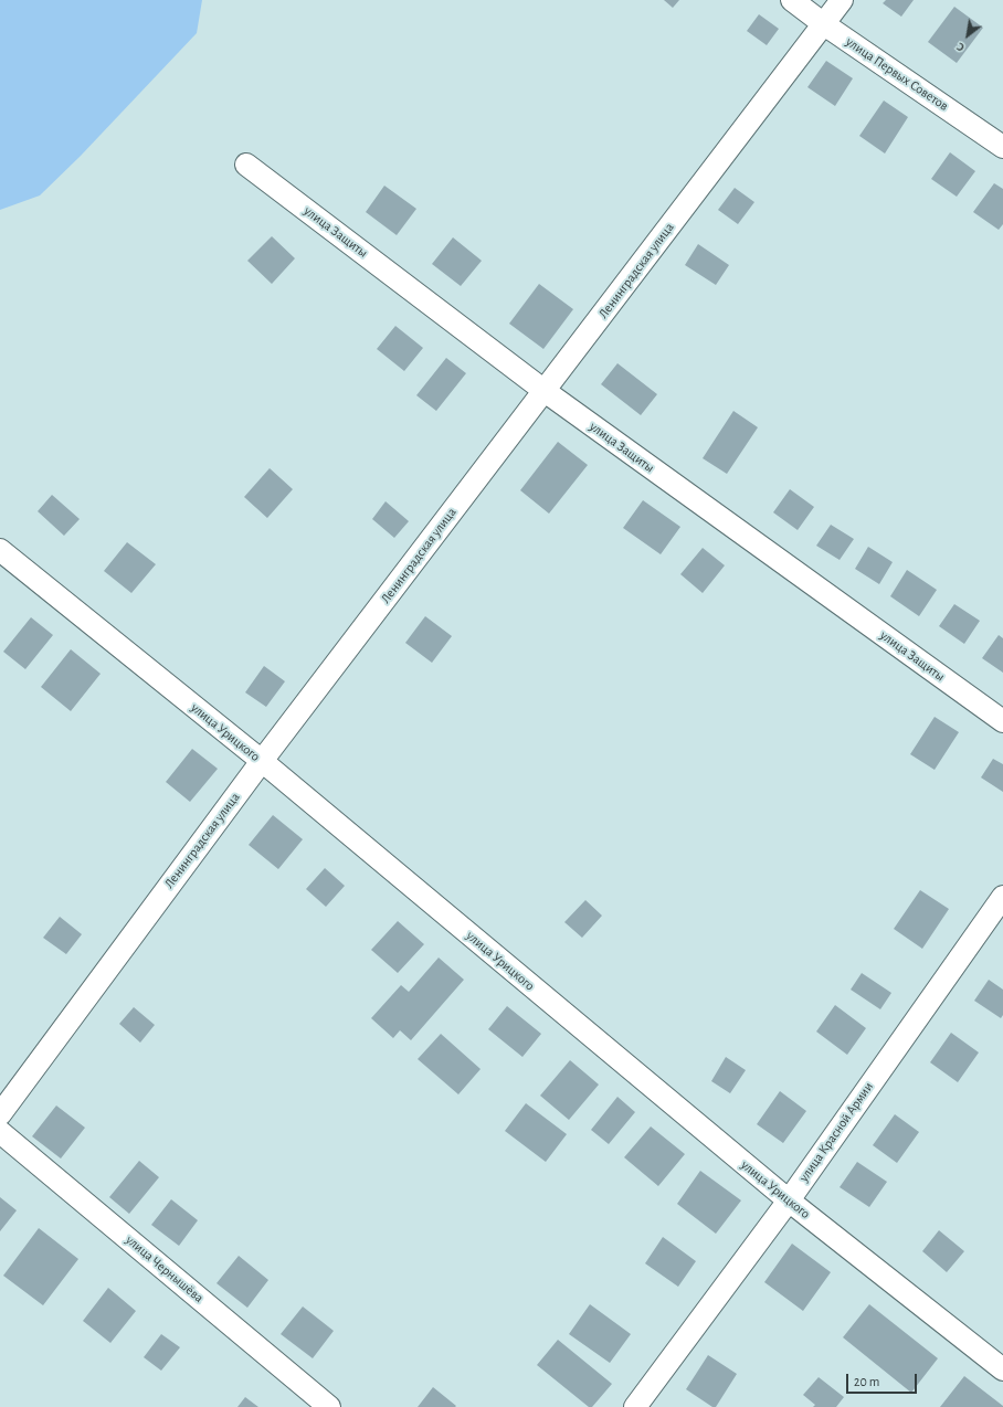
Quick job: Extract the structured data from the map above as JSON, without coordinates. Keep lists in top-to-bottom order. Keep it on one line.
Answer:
{"streets":{"street":["улица Первых Советов","улица Защиты","Ленинградская улица","улица Урицкого","улица Красной Армии","улица Чернышёва"]},"crossings":[["улица Первых Советов","Ленинградская улица"],["улица Защиты","Ленинградская улица"],["Ленинградская улица","улица Урицкого"],["улица Урицкого","улица Красной Армии"]],"scale_bar":"20 m","north":"bottom left"}
